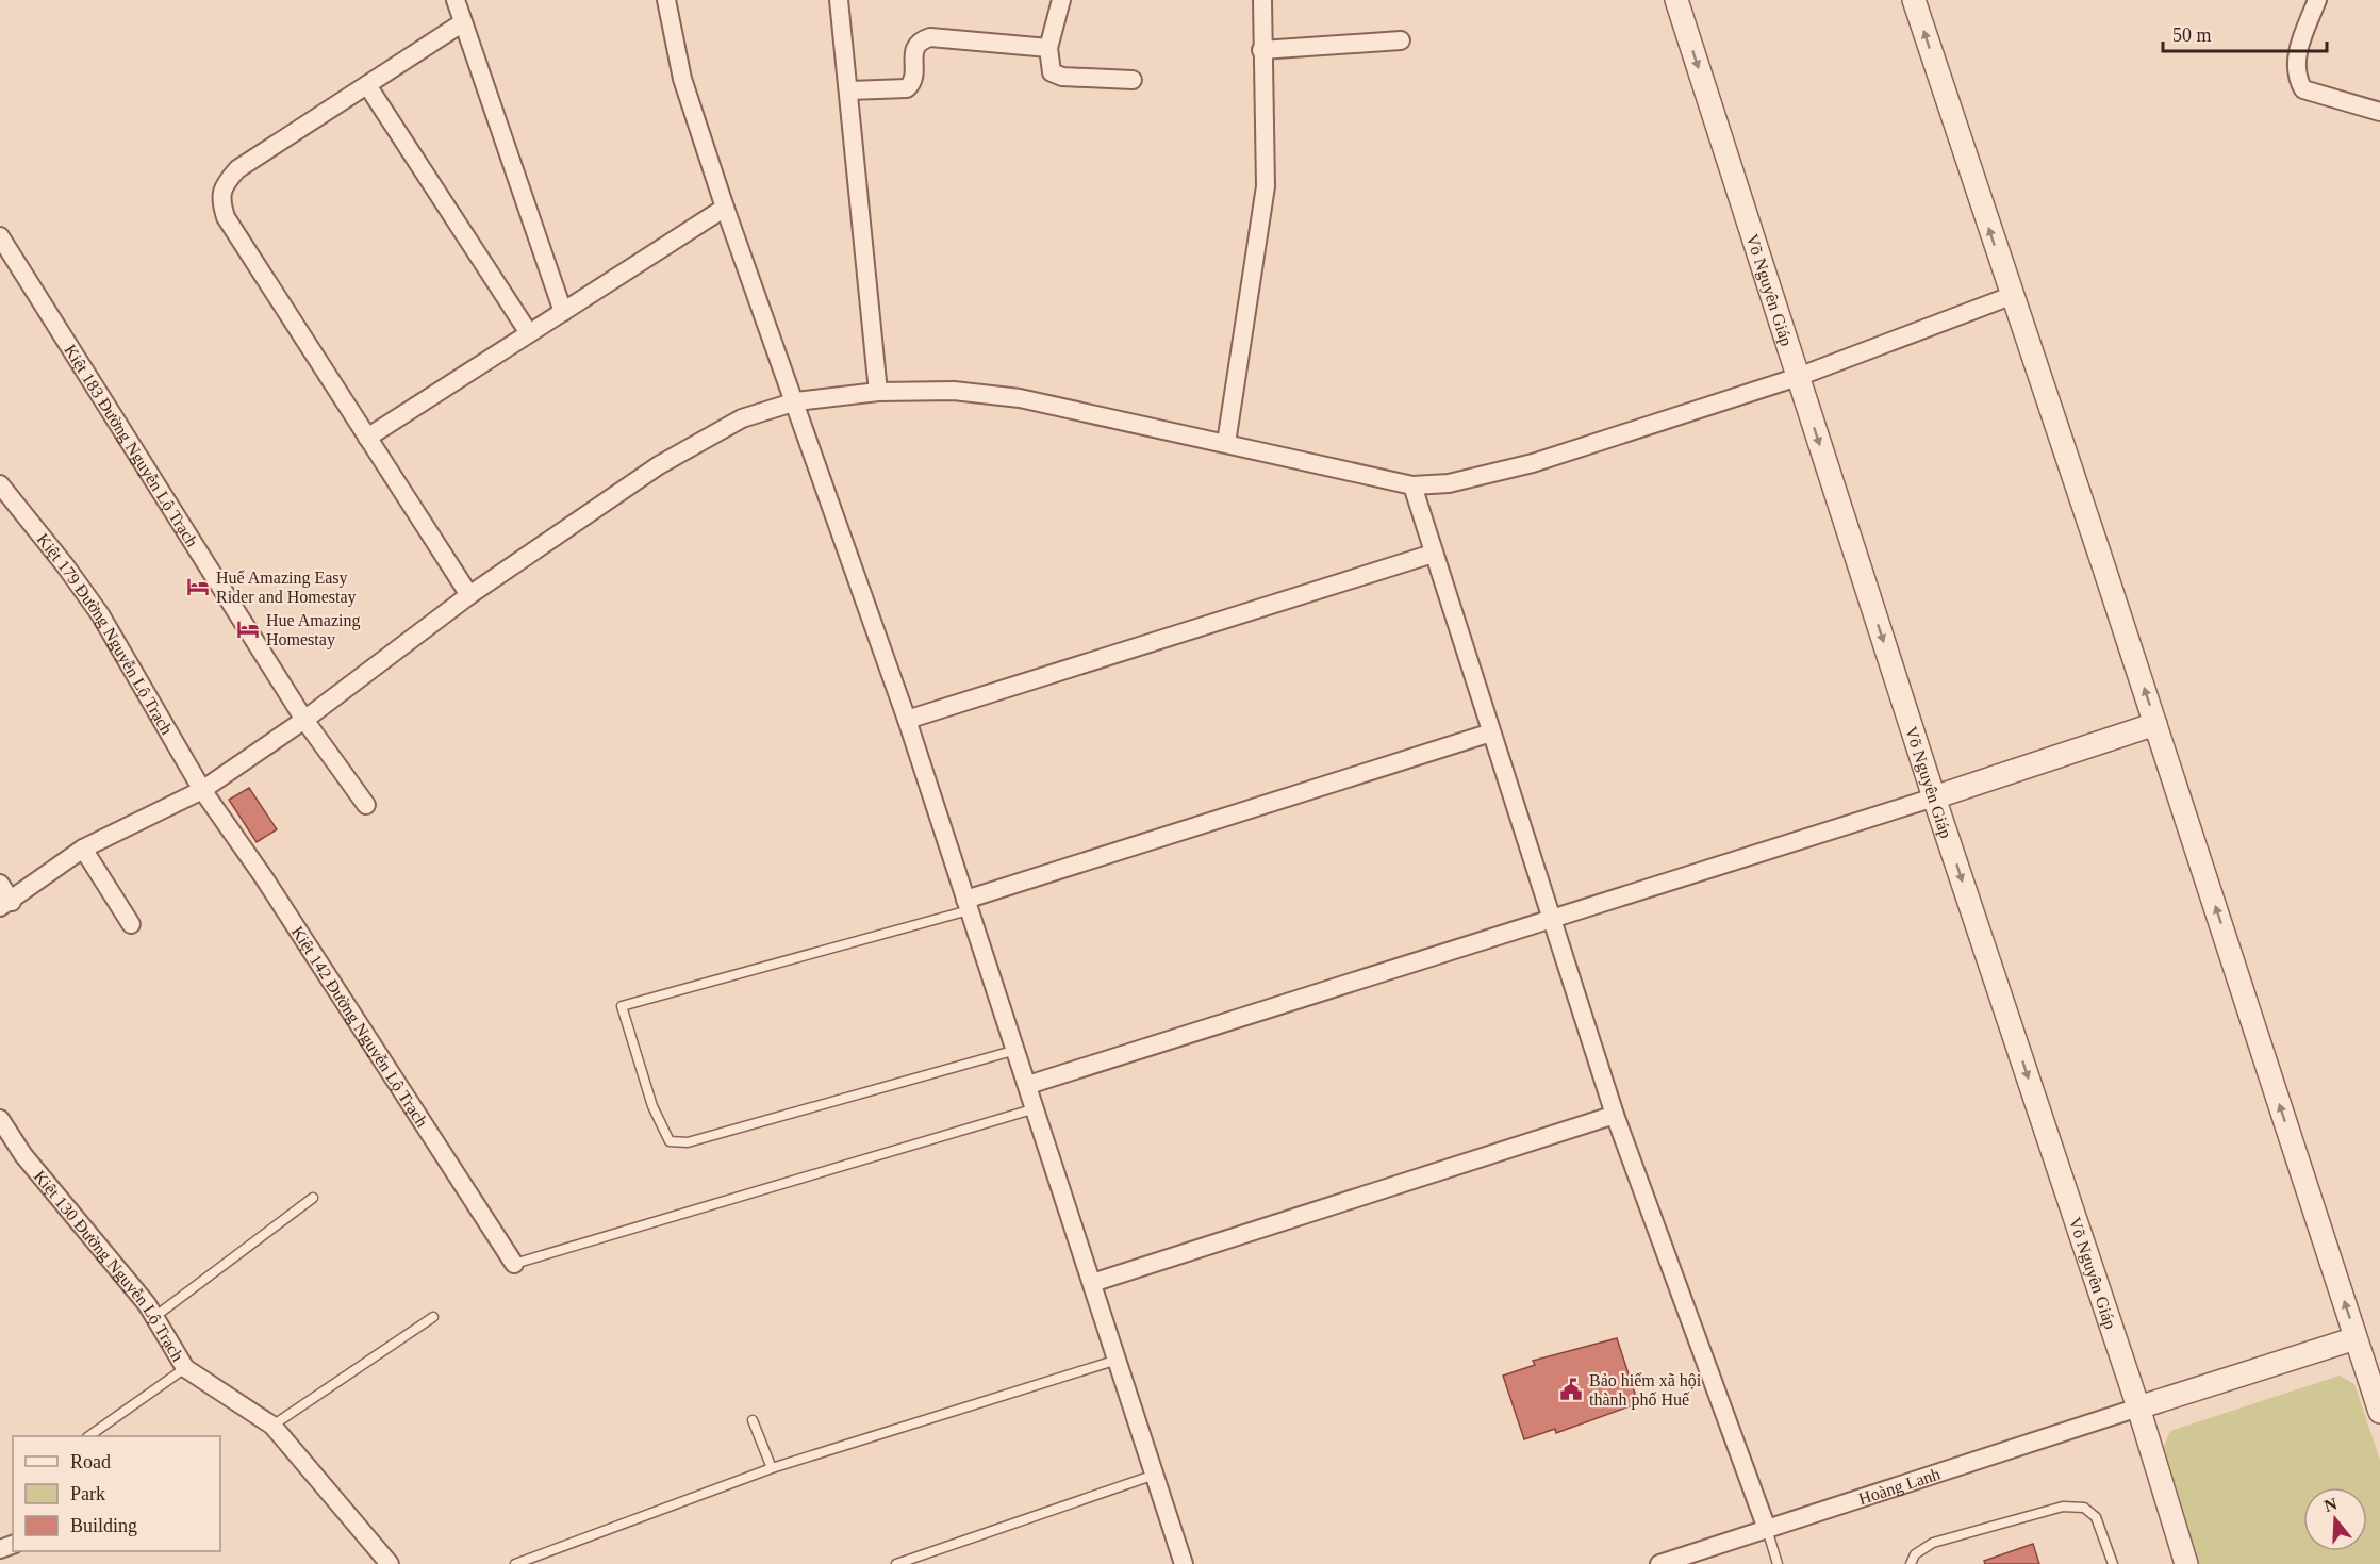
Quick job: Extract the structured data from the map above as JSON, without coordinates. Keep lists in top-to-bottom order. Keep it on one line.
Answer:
{"streets":{"street":["Võ Nguyên Giáp","Kiệt 183 Đường Nguyễn Lộ Trạch","Kiệt 179 Đường Nguyễn Lộ Trạch","Kiệt 142 Đường Nguyễn Lộ Trạch","Kiệt 130 Đường Nguyễn Lộ Trạch","Hoàng Lanh"]},"crossings":[["Võ Nguyên Giáp","Hoàng Lanh"],["Kiệt 179 Đường Nguyễn Lộ Trạch","Kiệt 142 Đường Nguyễn Lộ Trạch"]],"one_way":["Võ Nguyên Giáp"],"places":{"hotel":["Huế Amazing Easy Rider and Homestay","Hue Amazing Homestay"],"public building":["Bảo hiểm xã hội thành phố Huế"]},"legend":["Road","Park","Building"],"scale_bar":"50 m","north":"top"}
